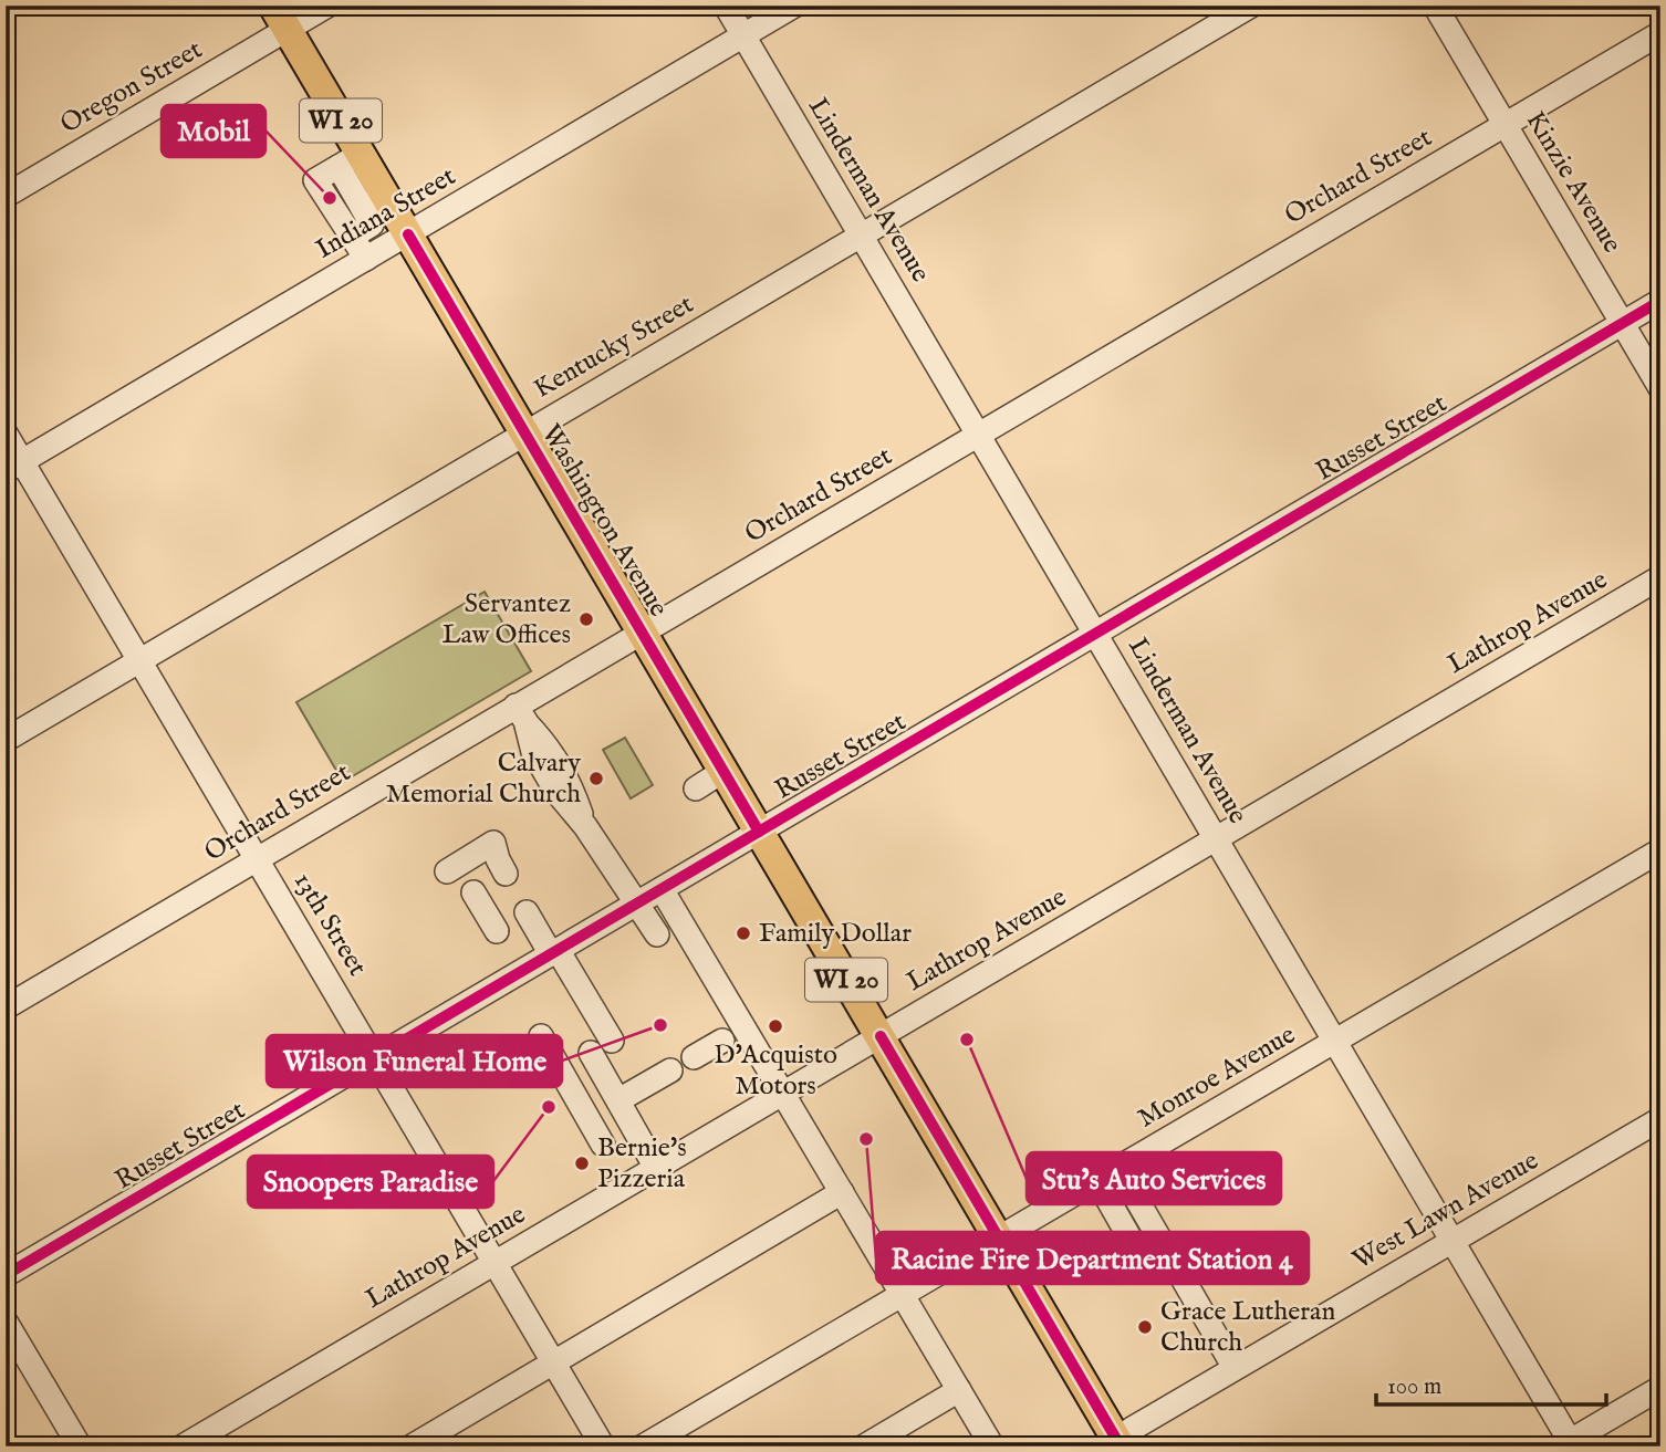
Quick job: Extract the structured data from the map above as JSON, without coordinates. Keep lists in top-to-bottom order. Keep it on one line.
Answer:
{"streets":{"main road":["WI 20","Washington Avenue"],"street":["Oregon Street","Orchard Street","Kinzie Avenue","Linderman Avenue","Indiana Street","Kentucky Street","Russet Street","Lathrop Avenue","13th Street","Monroe Avenue","West Lawn Avenue"]},"crossings":[["Oregon Street","Washington Avenue"],["Orchard Street","Kinzie Avenue"],["Orchard Street","Linderman Avenue"],["Orchard Street","Washington Avenue"],["Orchard Street","13th Street"],["Kinzie Avenue","Russet Street"],["Linderman Avenue","Indiana Street"],["Linderman Avenue","Kentucky Street"],["Linderman Avenue","Russet Street"],["Linderman Avenue","Lathrop Avenue"],["Linderman Avenue","Monroe Avenue"],["Linderman Avenue","West Lawn Avenue"],["Indiana Street","Washington Avenue"],["Indiana Street","13th Street"],["Kentucky Street","Washington Avenue"],["Kentucky Street","13th Street"],["Russet Street","Washington Avenue"],["Russet Street","13th Street"],["Washington Avenue","Lathrop Avenue"],["Washington Avenue","Monroe Avenue"],["Washington Avenue","West Lawn Avenue"],["Lathrop Avenue","13th Street"]],"places":["Mobil","Servantez Law Offices","Calvary Memorial Church","Family Dollar","Wilson Funeral Home","D'Acquisto Motors","Stu's Auto Services","Snoopers Paradise","Racine Fire Department Station 4","Bernie's Pizzeria","Grace Lutheran Church"],"scale_bar":"100 m"}
